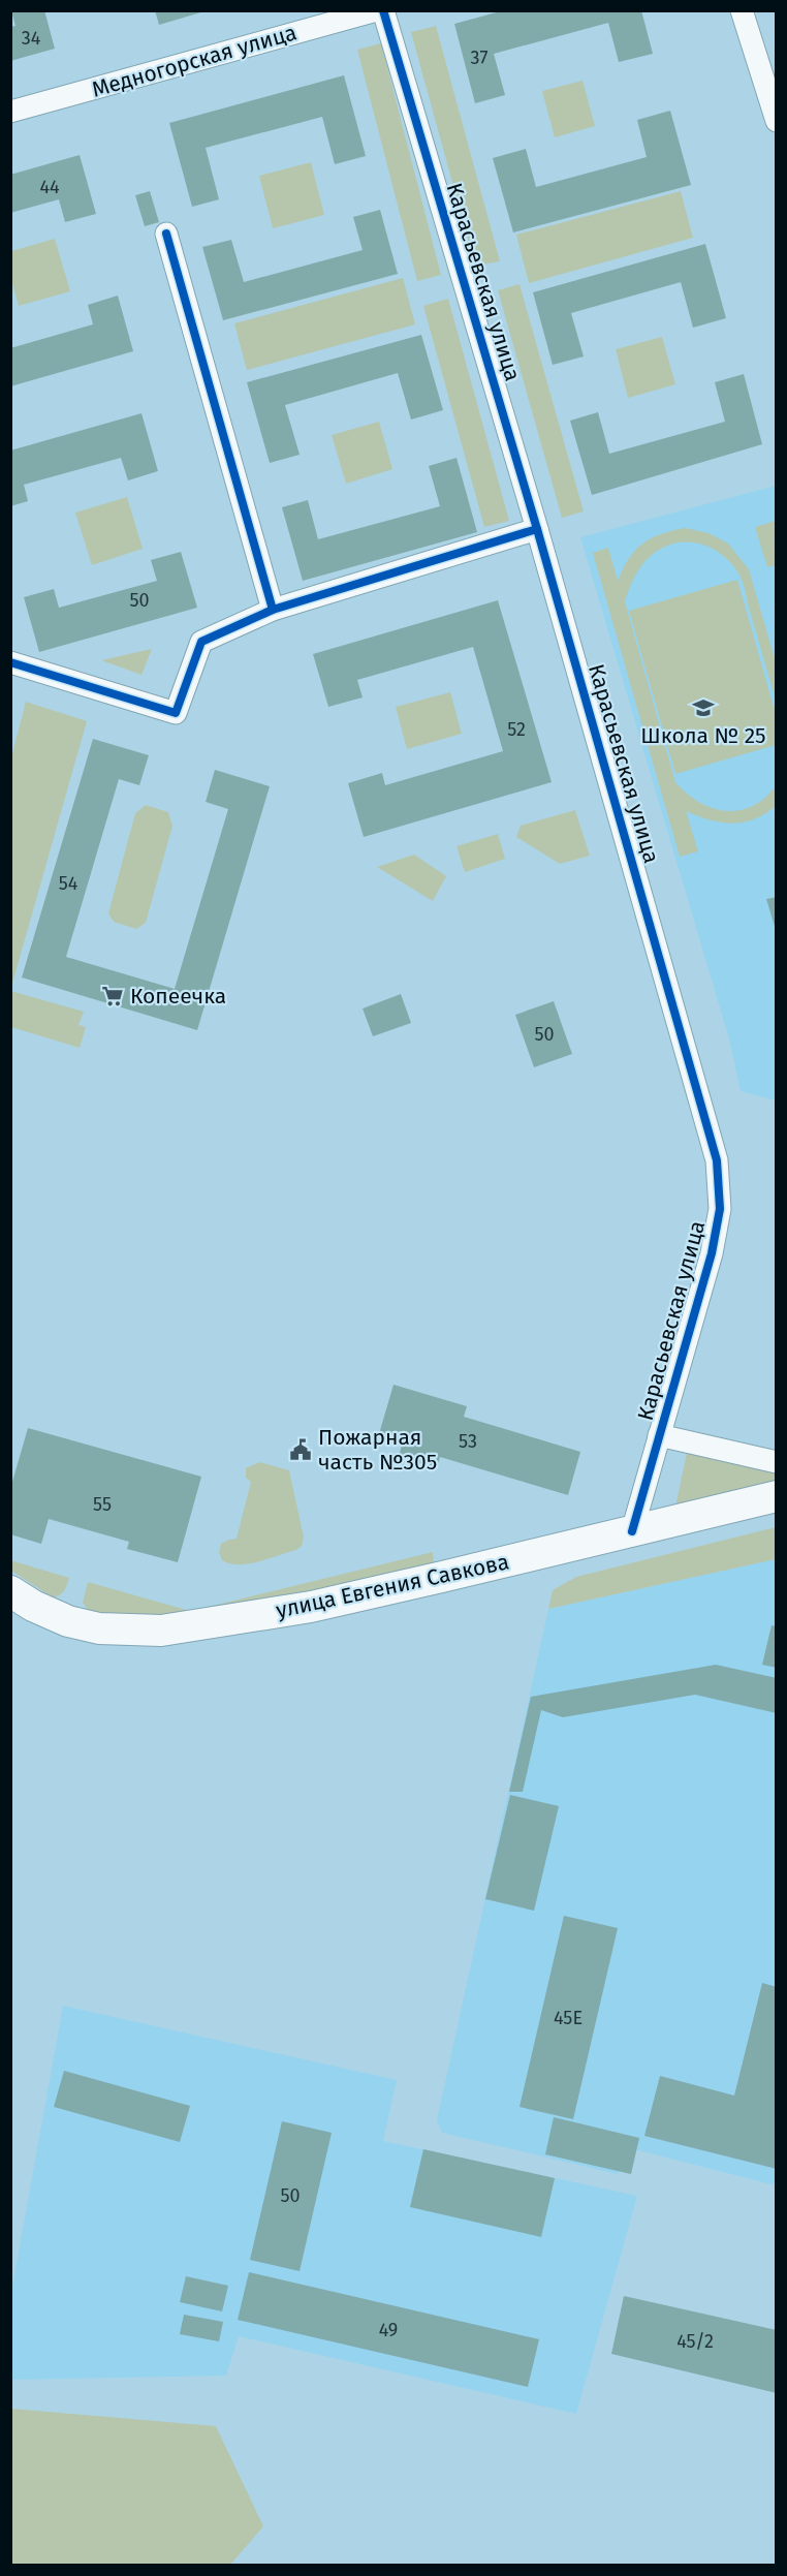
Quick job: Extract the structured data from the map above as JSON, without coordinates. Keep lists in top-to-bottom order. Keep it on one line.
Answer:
{"streets":{"main road":["улица Евгения Савкова"],"street":["Медногорская улица","Карасьевская улица"]},"crossings":[["Карасьевская улица","улица Евгения Савкова"]],"places":{"school or university":["Школа № 25"],"supermarket":["Копеечка"],"public building":["Пожарная часть №305"]},"house_numbers":["34","37","44","50","52","54","50","53","55","45Е","50","49","45/2"]}
